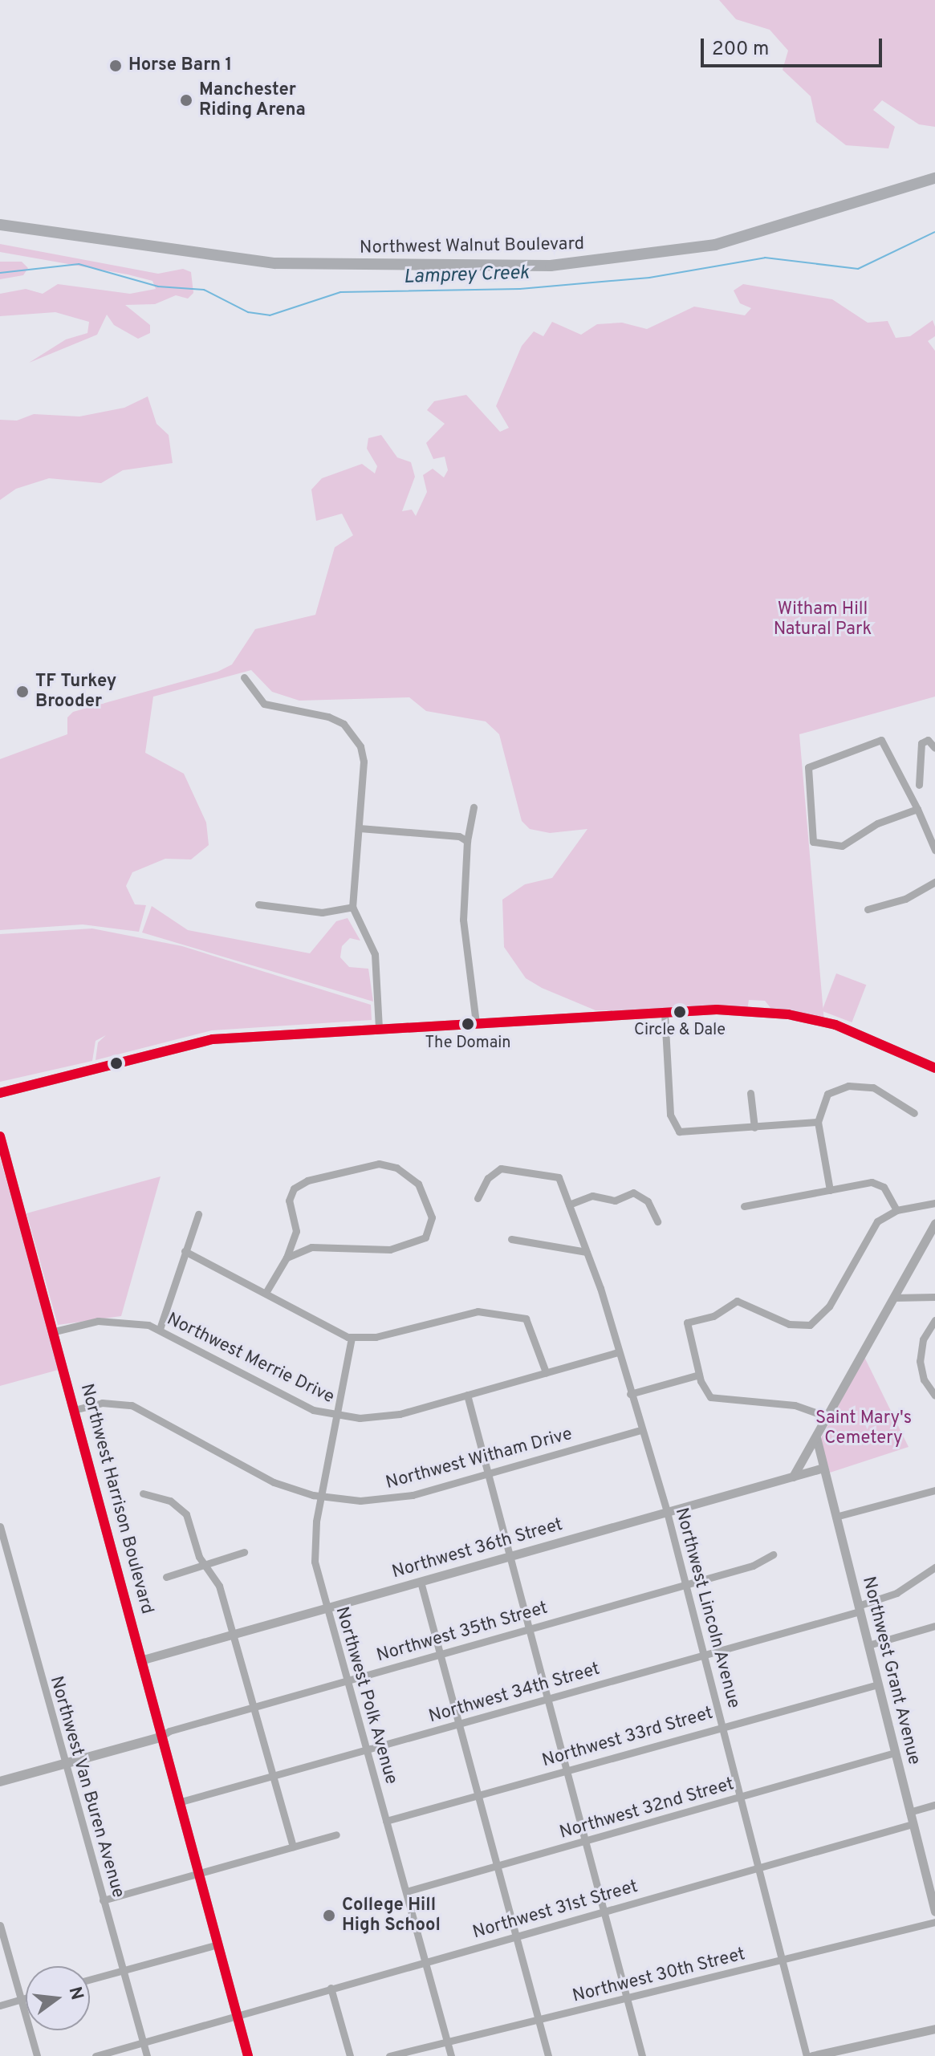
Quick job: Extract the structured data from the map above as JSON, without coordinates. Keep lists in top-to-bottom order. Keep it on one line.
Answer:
{"streets":{"main road":["Northwest Walnut Boulevard","Northwest Harrison Boulevard"],"street":["Northwest Merrie Drive","Northwest Witham Drive","Northwest 36th Street","Northwest Lincoln Avenue","Northwest 35th Street","Northwest Grant Avenue","Northwest 34th Street","Northwest Polk Avenue","Northwest 33rd Street","Northwest Van Buren Avenue","Northwest 32nd Street","Northwest 31st Street","Northwest 30th Street"]},"crossings":[["Northwest Merrie Drive","Northwest Harrison Boulevard"],["Northwest Merrie Drive","Northwest Lincoln Avenue"],["Northwest Merrie Drive","Northwest Polk Avenue"],["Northwest Witham Drive","Northwest Harrison Boulevard"],["Northwest Witham Drive","Northwest Lincoln Avenue"],["Northwest Witham Drive","Northwest Polk Avenue"],["Northwest Harrison Boulevard","Northwest 36th Street"],["Northwest Harrison Boulevard","Northwest 35th Street"],["Northwest Harrison Boulevard","Northwest 34th Street"],["Northwest Harrison Boulevard","Northwest 31st Street"],["Northwest 36th Street","Northwest Lincoln Avenue"],["Northwest 36th Street","Northwest Grant Avenue"],["Northwest 36th Street","Northwest Polk Avenue"],["Northwest Lincoln Avenue","Northwest 35th Street"],["Northwest Lincoln Avenue","Northwest 34th Street"],["Northwest Lincoln Avenue","Northwest 33rd Street"],["Northwest Lincoln Avenue","Northwest 32nd Street"],["Northwest Lincoln Avenue","Northwest 31st Street"],["Northwest Lincoln Avenue","Northwest 30th Street"],["Northwest 35th Street","Northwest Polk Avenue"],["Northwest Grant Avenue","Northwest 34th Street"],["Northwest Grant Avenue","Northwest 33rd Street"],["Northwest Grant Avenue","Northwest 32nd Street"],["Northwest Grant Avenue","Northwest 31st Street"],["Northwest 34th Street","Northwest Polk Avenue"],["Northwest Polk Avenue","Northwest 33rd Street"],["Northwest Polk Avenue","Northwest 32nd Street"],["Northwest Polk Avenue","Northwest 31st Street"],["Northwest Polk Avenue","Northwest 30th Street"],["Northwest Van Buren Avenue","Northwest 31st Street"]],"water":["Lamprey Creek"],"parks":["Witham Hill Natural Park","Saint Mary's Cemetery"],"places":["Horse Barn 1","Manchester Riding Arena","TF Turkey Brooder","Circle & Dale","The Domain","College Hill High School"],"lines":["transit line 1"],"scale_bar":"200 m","north":"right"}
